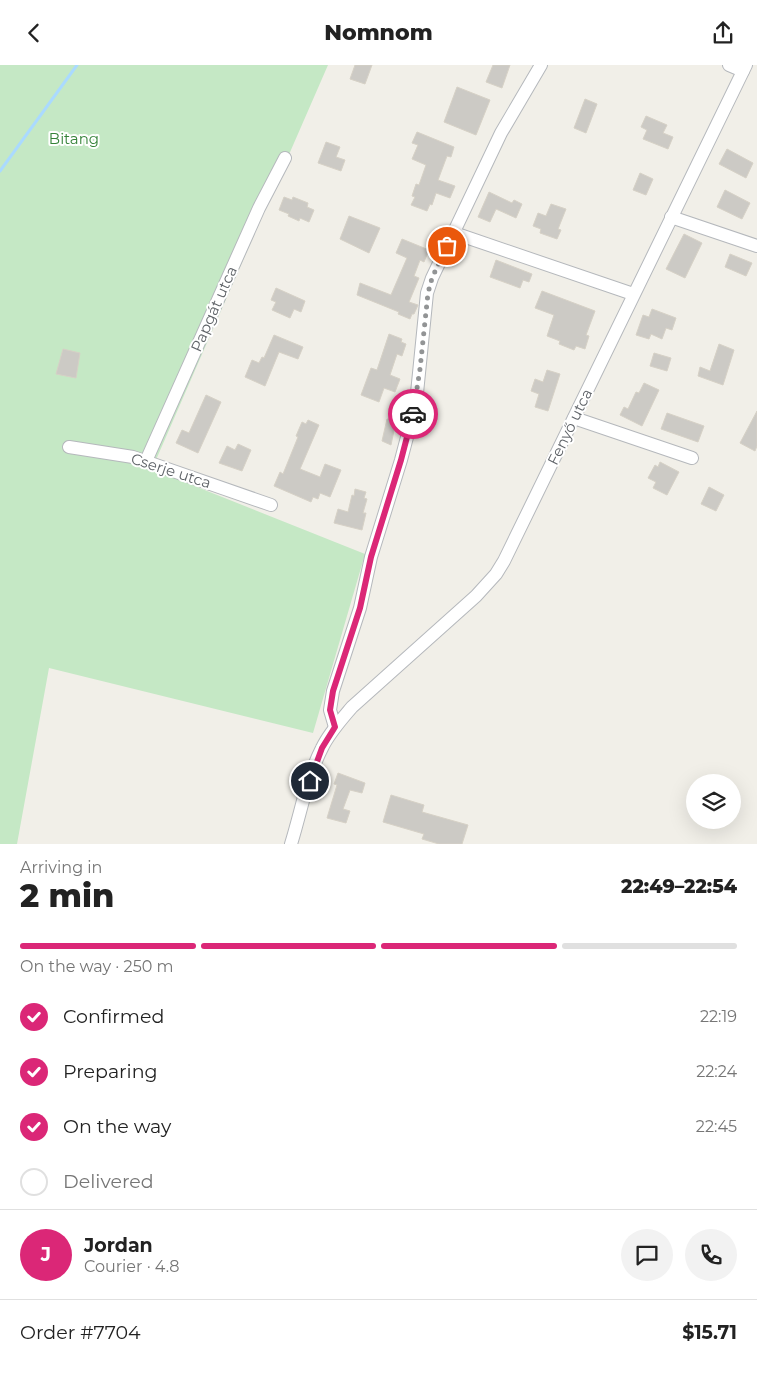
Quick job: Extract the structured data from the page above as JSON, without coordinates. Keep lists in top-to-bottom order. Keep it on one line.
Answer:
{"streets":{"street":["Papgát utca","Fenyő utca","Cserje utca"]},"crossings":[["Papgát utca","Cserje utca"]],"parks":["Bitang"],"page":{"header":"Nomnom","heading":["2 min","Arriving in","22:49–22:54"],"panel":["Jordan","Courier · 4.8","Order #7704","$15.71"],"bar":"On the way · 250 m","list":[["Confirmed","22:19"],["Preparing","22:24"],["On the way","22:45"],"Delivered"],"round":"J"}}
